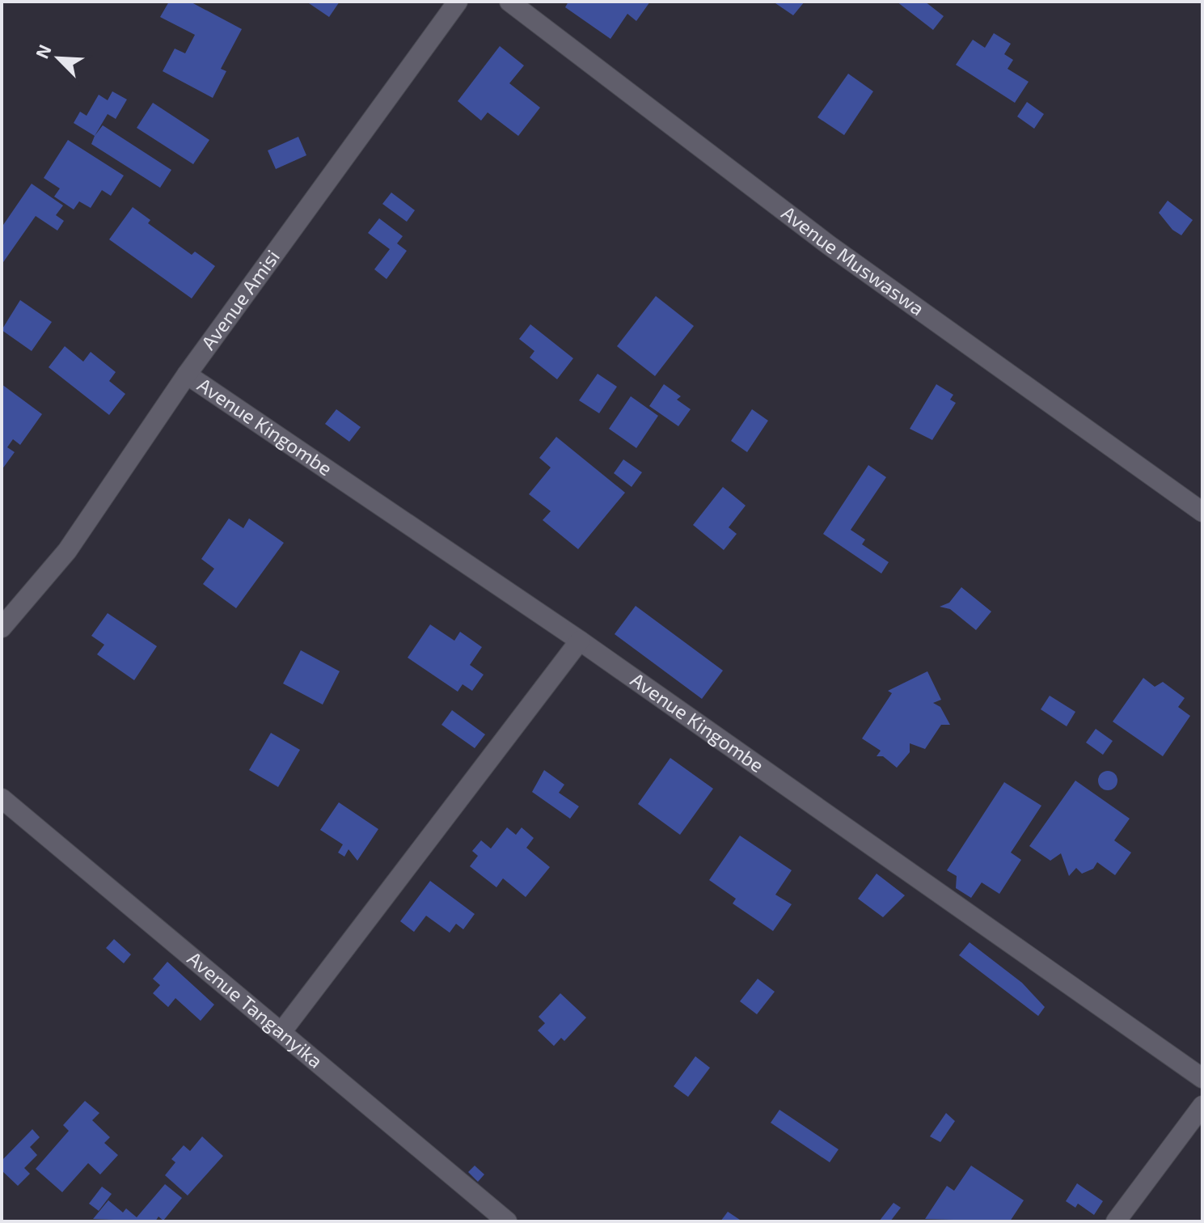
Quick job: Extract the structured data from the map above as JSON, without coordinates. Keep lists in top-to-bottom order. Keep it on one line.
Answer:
{"streets":{"street":["Avenue Muswaswa","Avenue Amisi","Avenue Kingombe","Avenue Tanganyika"]},"crossings":[["Avenue Amisi","Avenue Kingombe"]],"north":"top left"}
